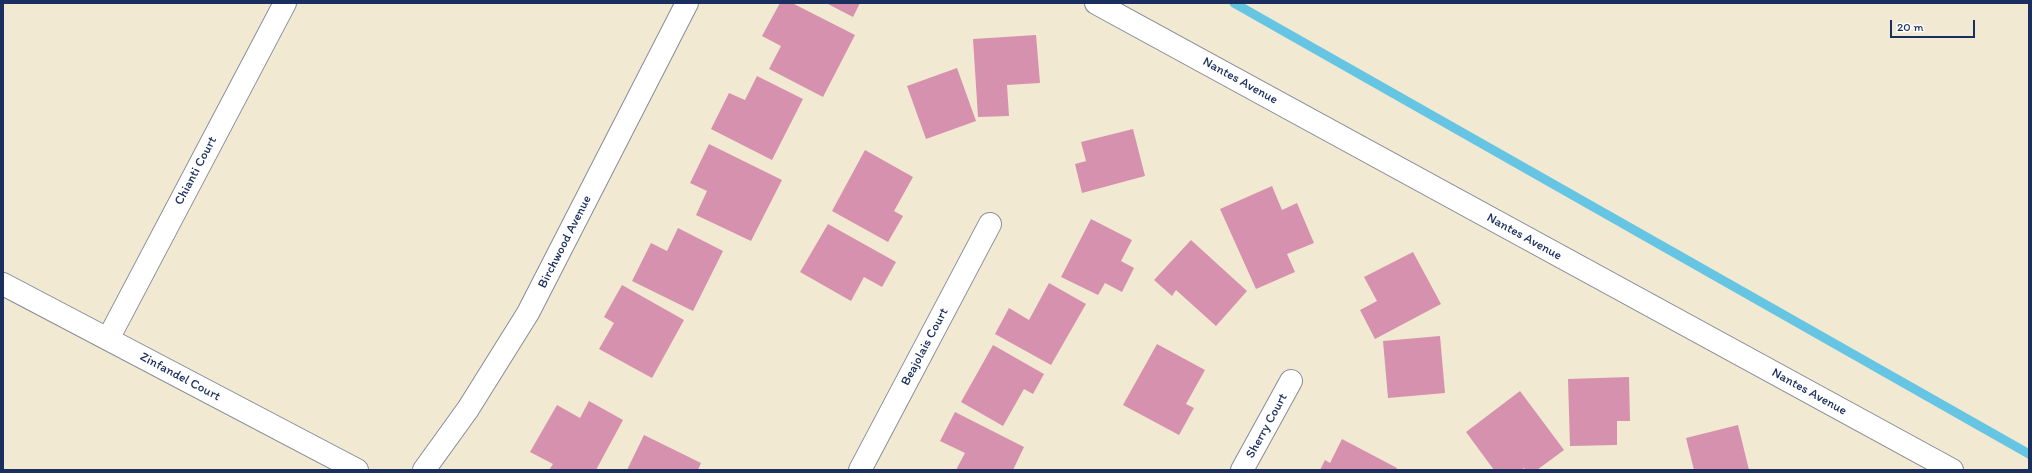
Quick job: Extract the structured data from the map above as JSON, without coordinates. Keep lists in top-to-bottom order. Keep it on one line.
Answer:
{"streets":{"street":["Nantes Avenue","Chianti Court","Birchwood Avenue","Beajolais Court","Zinfandel Court","Sherry Court"]},"crossings":[["Chianti Court","Zinfandel Court"]],"scale_bar":"20 m"}
